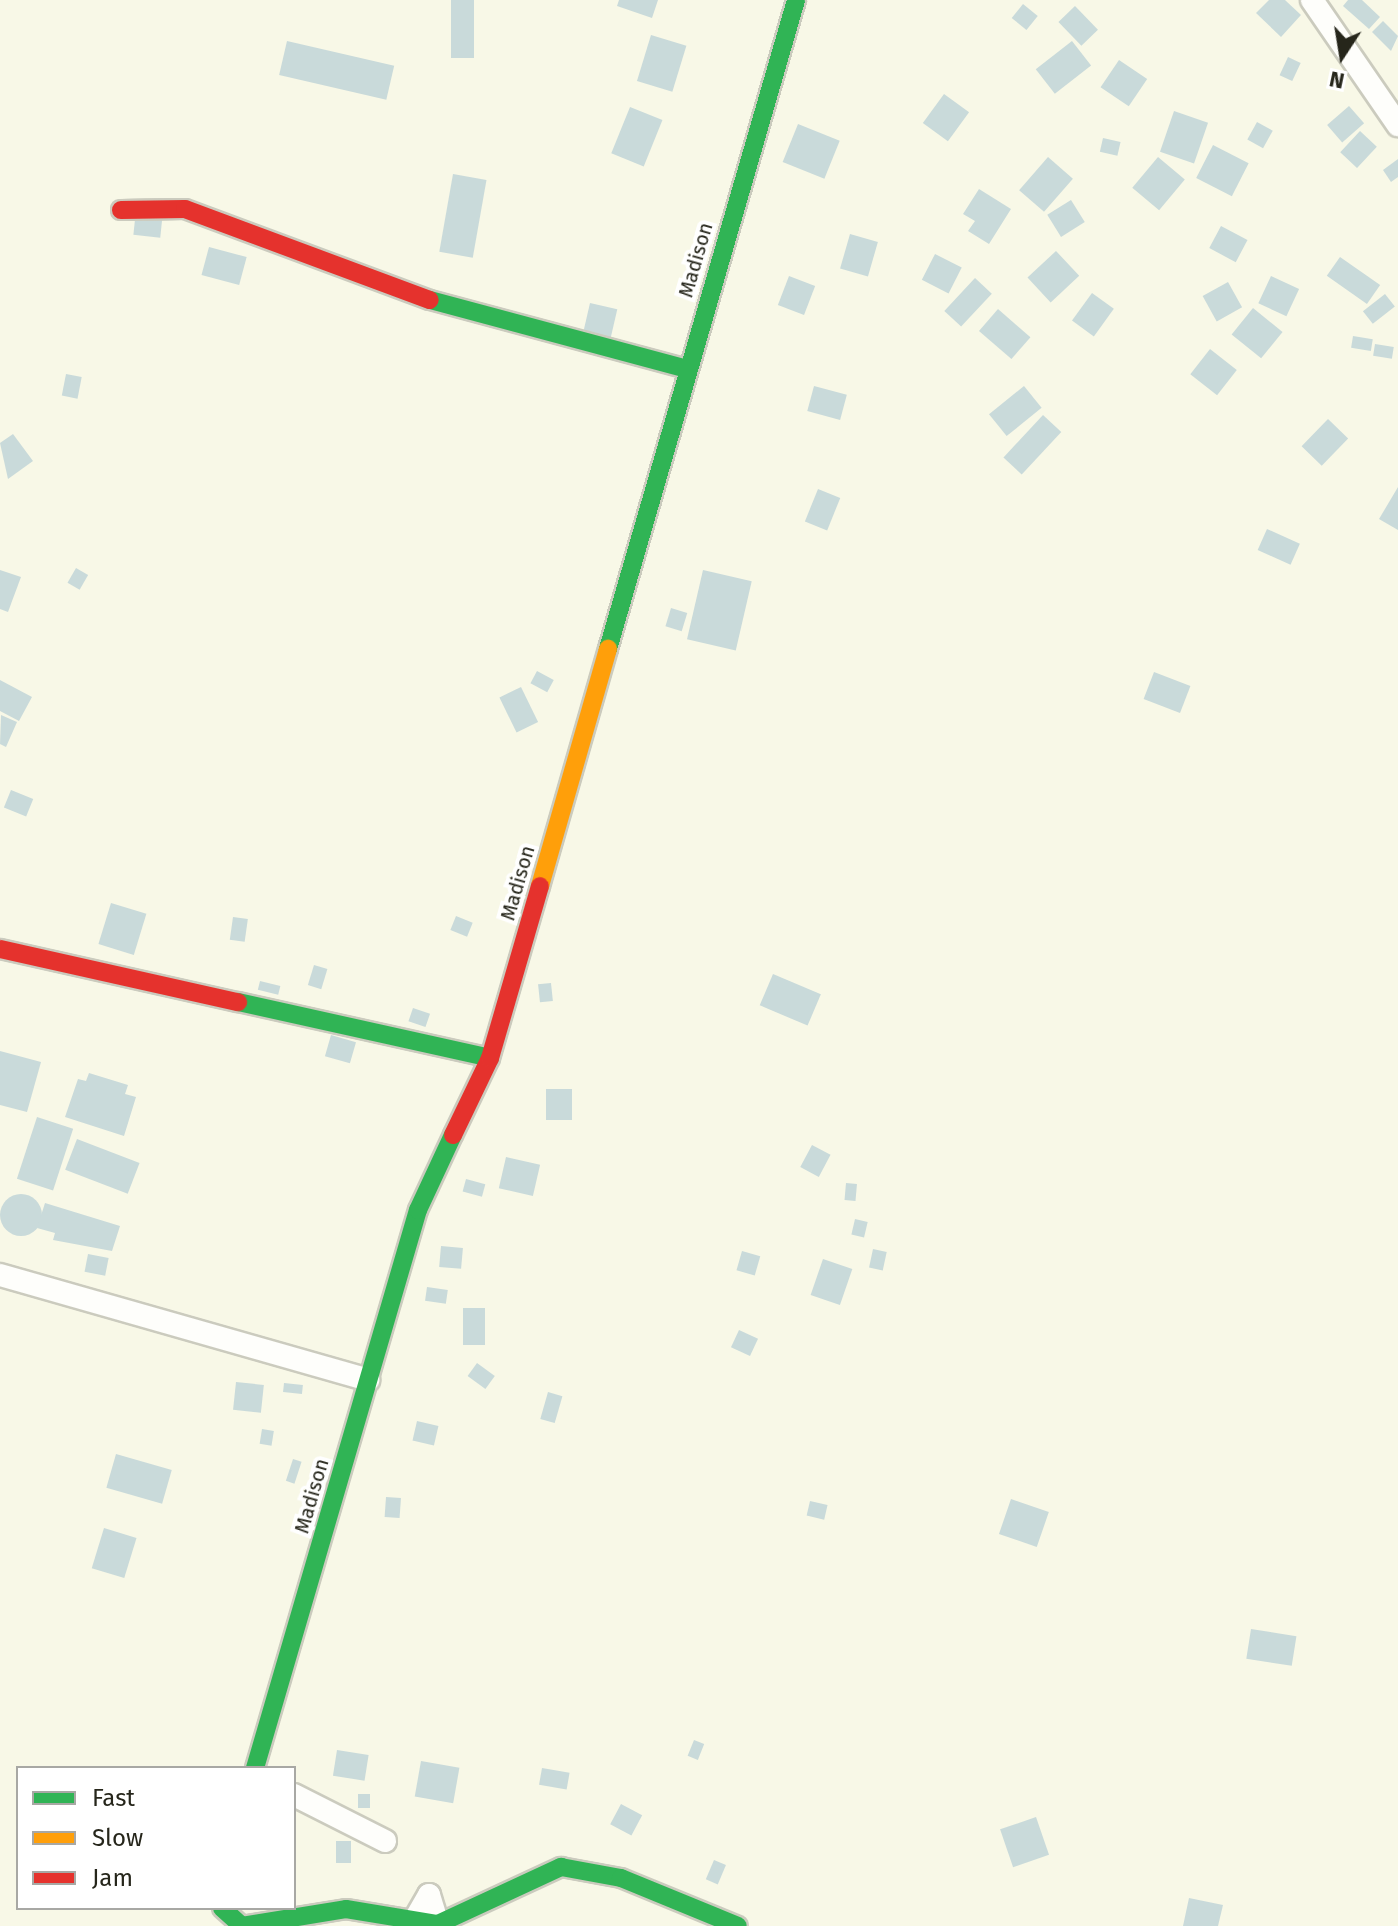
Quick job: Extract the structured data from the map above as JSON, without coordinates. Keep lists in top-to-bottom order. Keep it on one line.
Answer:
{"streets":{"street":["Madison"]},"legend":["Fast","Slow","Jam"],"north":"bottom"}
